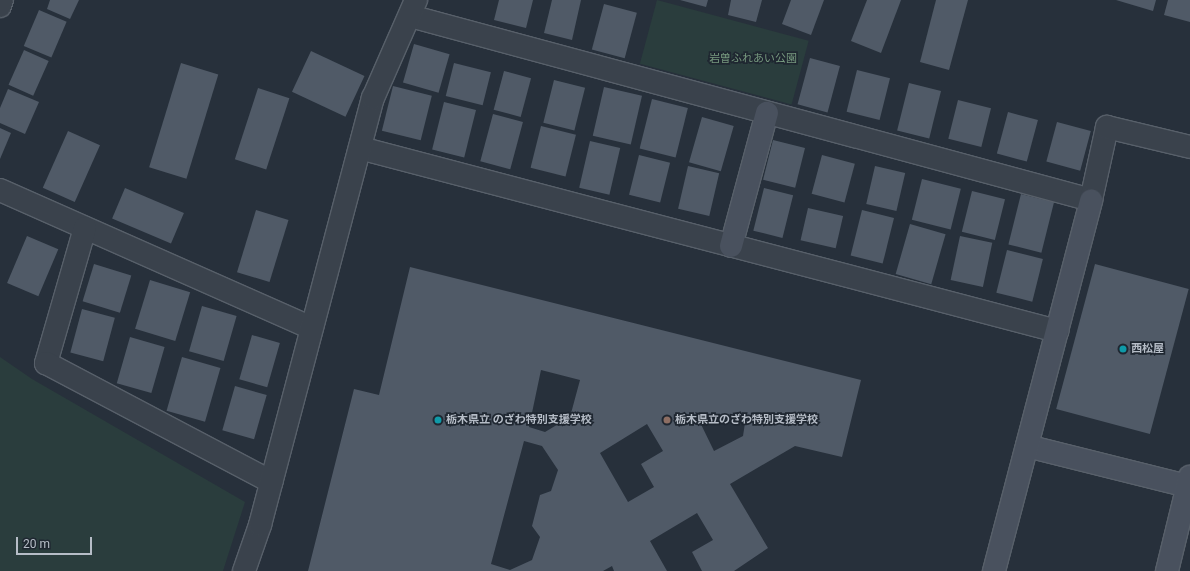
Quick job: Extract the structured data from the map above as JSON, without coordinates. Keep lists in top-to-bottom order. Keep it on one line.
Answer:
{"parks":["岩曽ふれあい公園"],"places":["西松屋","栃木県立 のざわ特別支援学校","栃木県立のざわ特別支援学校"],"scale_bar":"20 m"}
